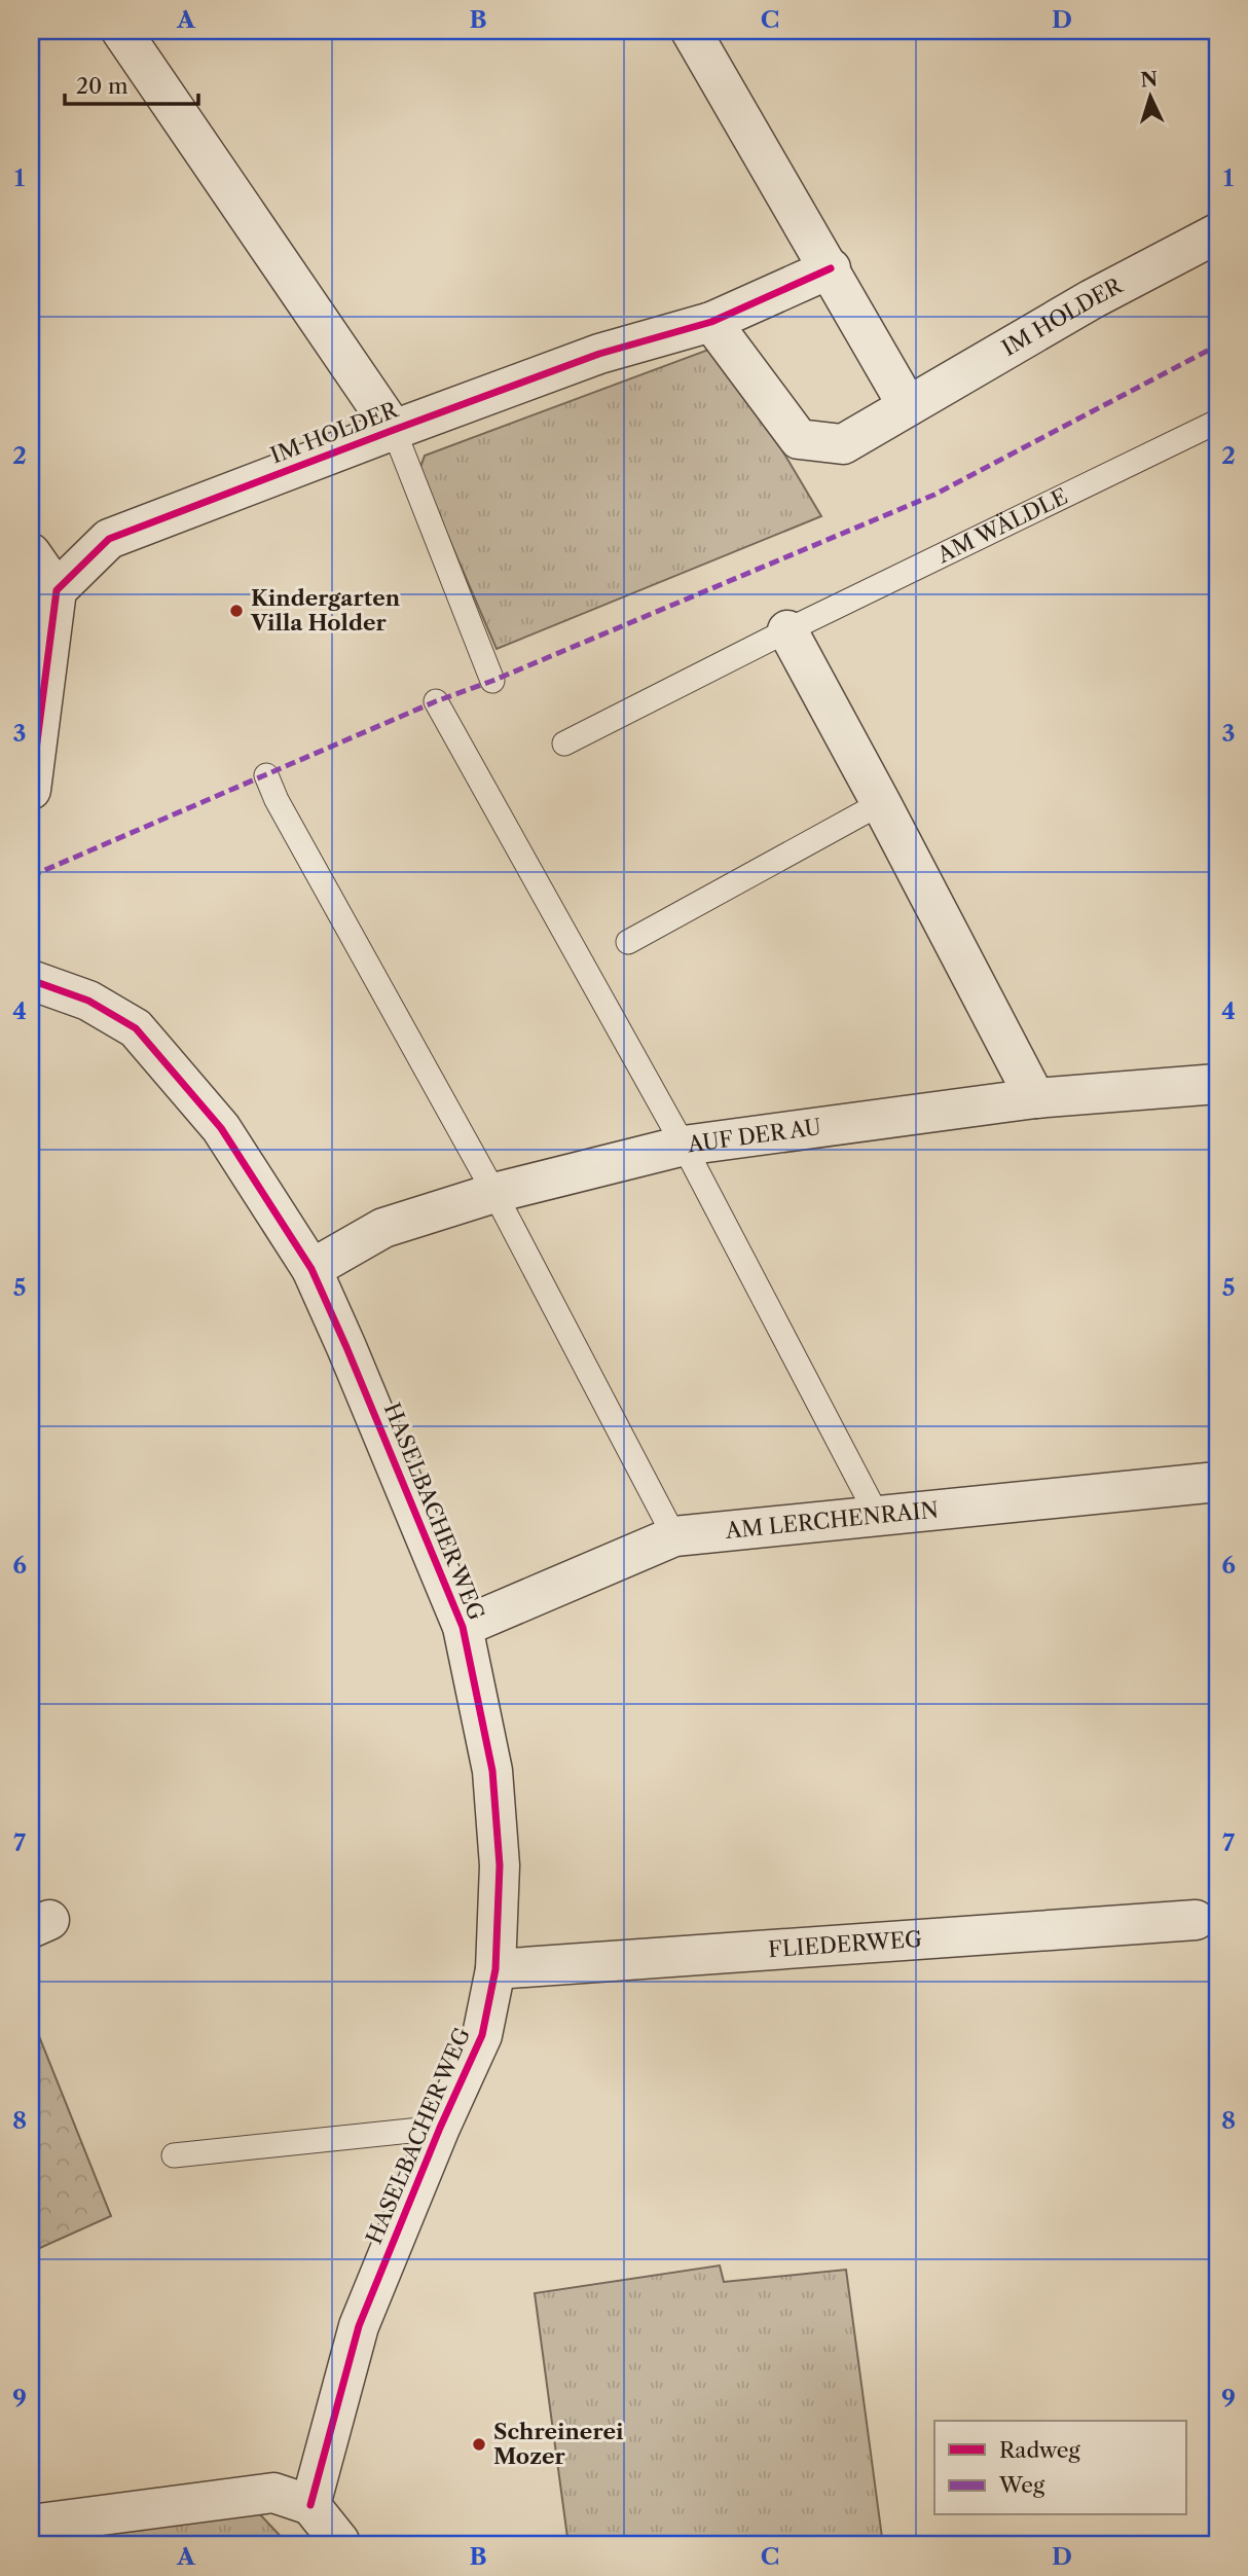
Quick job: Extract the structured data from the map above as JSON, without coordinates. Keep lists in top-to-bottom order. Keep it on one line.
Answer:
{"streets":{"street":["IM HOLDER","AUF DER AU","HASELBACHER WEG","AM LERCHENRAIN","FLIEDERWEG"],"lane":["AM WÄLDLE"]},"crossings":[["AUF DER AU","HASELBACHER WEG"],["HASELBACHER WEG","AM LERCHENRAIN"],["HASELBACHER WEG","FLIEDERWEG"]],"places":["Kindergarten Villa Holder","Schreinerei Mozer"],"legend":["Radweg","Weg"],"scale_bar":"20 m","north":"top","grid":{"columns":["A","B","C","D"],"rows":["1","2","3","4","5","6","7","8","9"]}}
